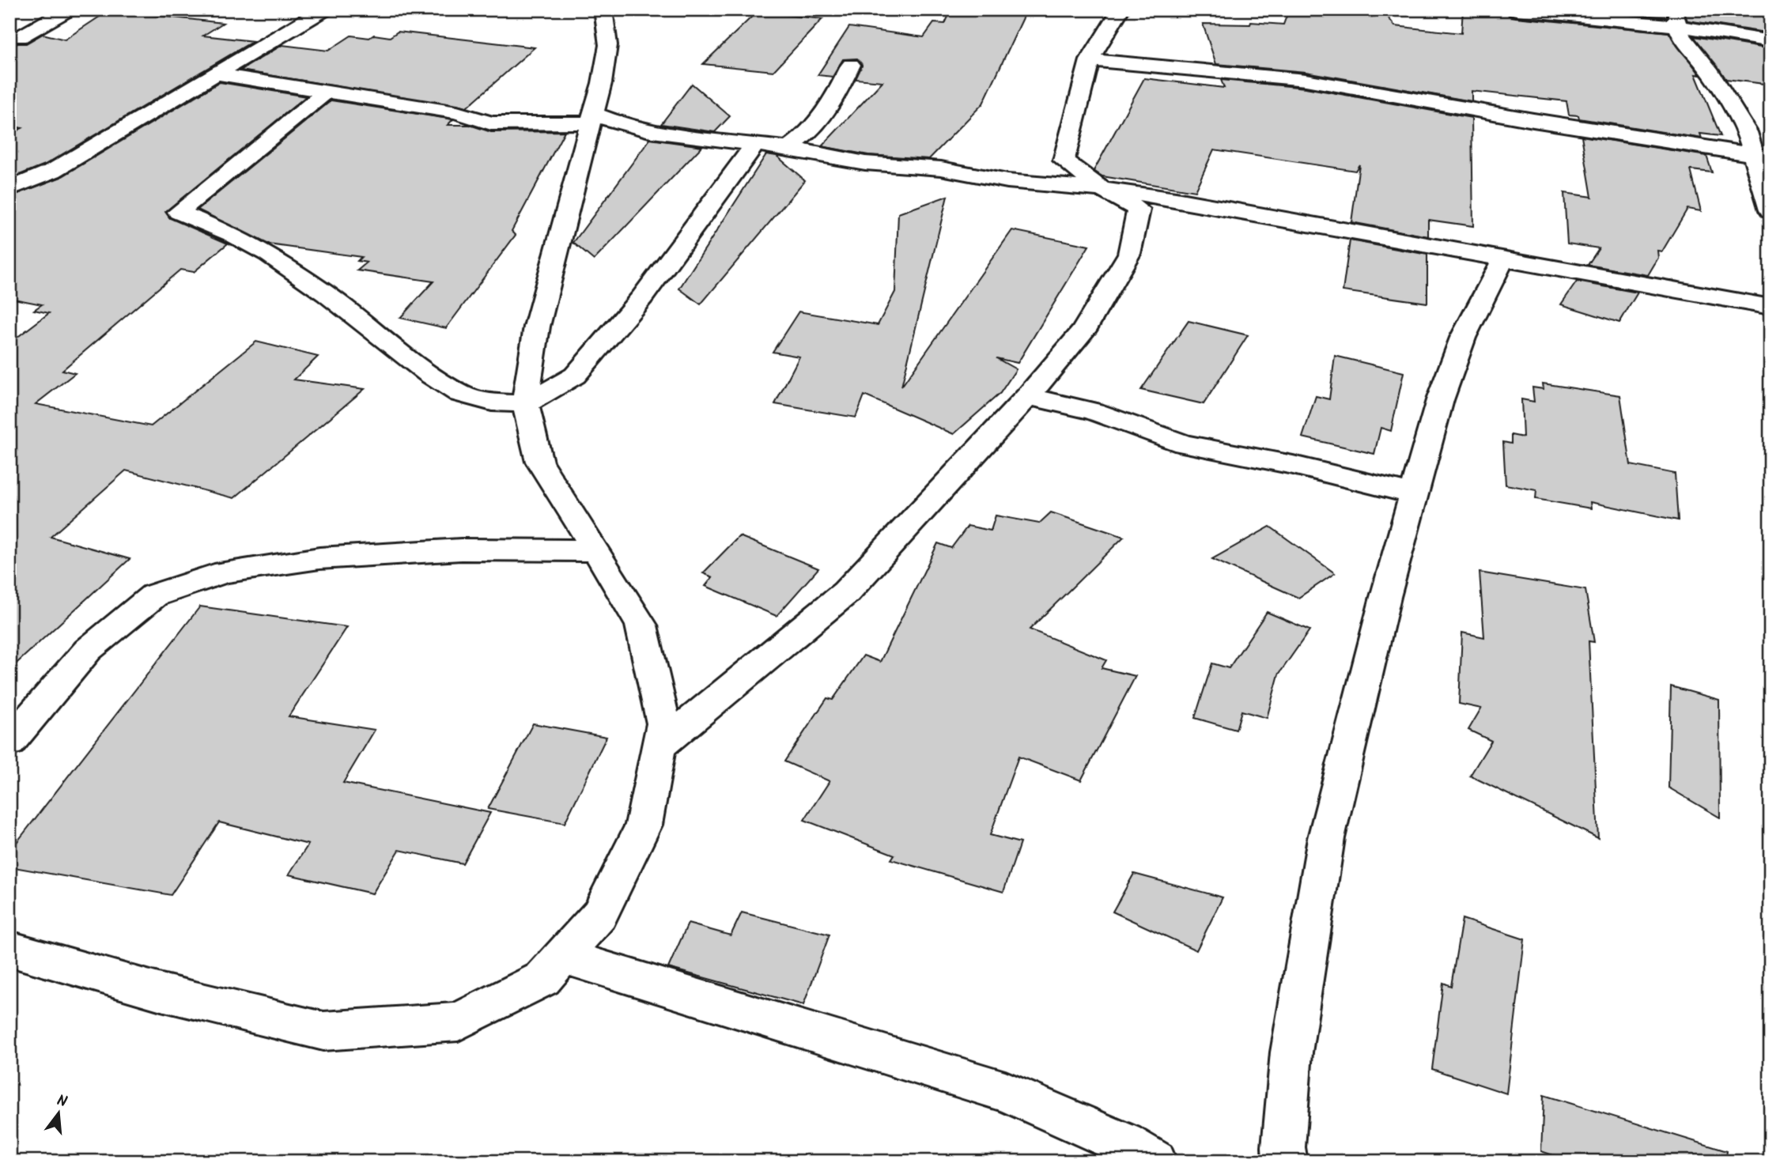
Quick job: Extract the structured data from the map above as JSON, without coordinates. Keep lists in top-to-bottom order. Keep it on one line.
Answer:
{"north":"top"}
